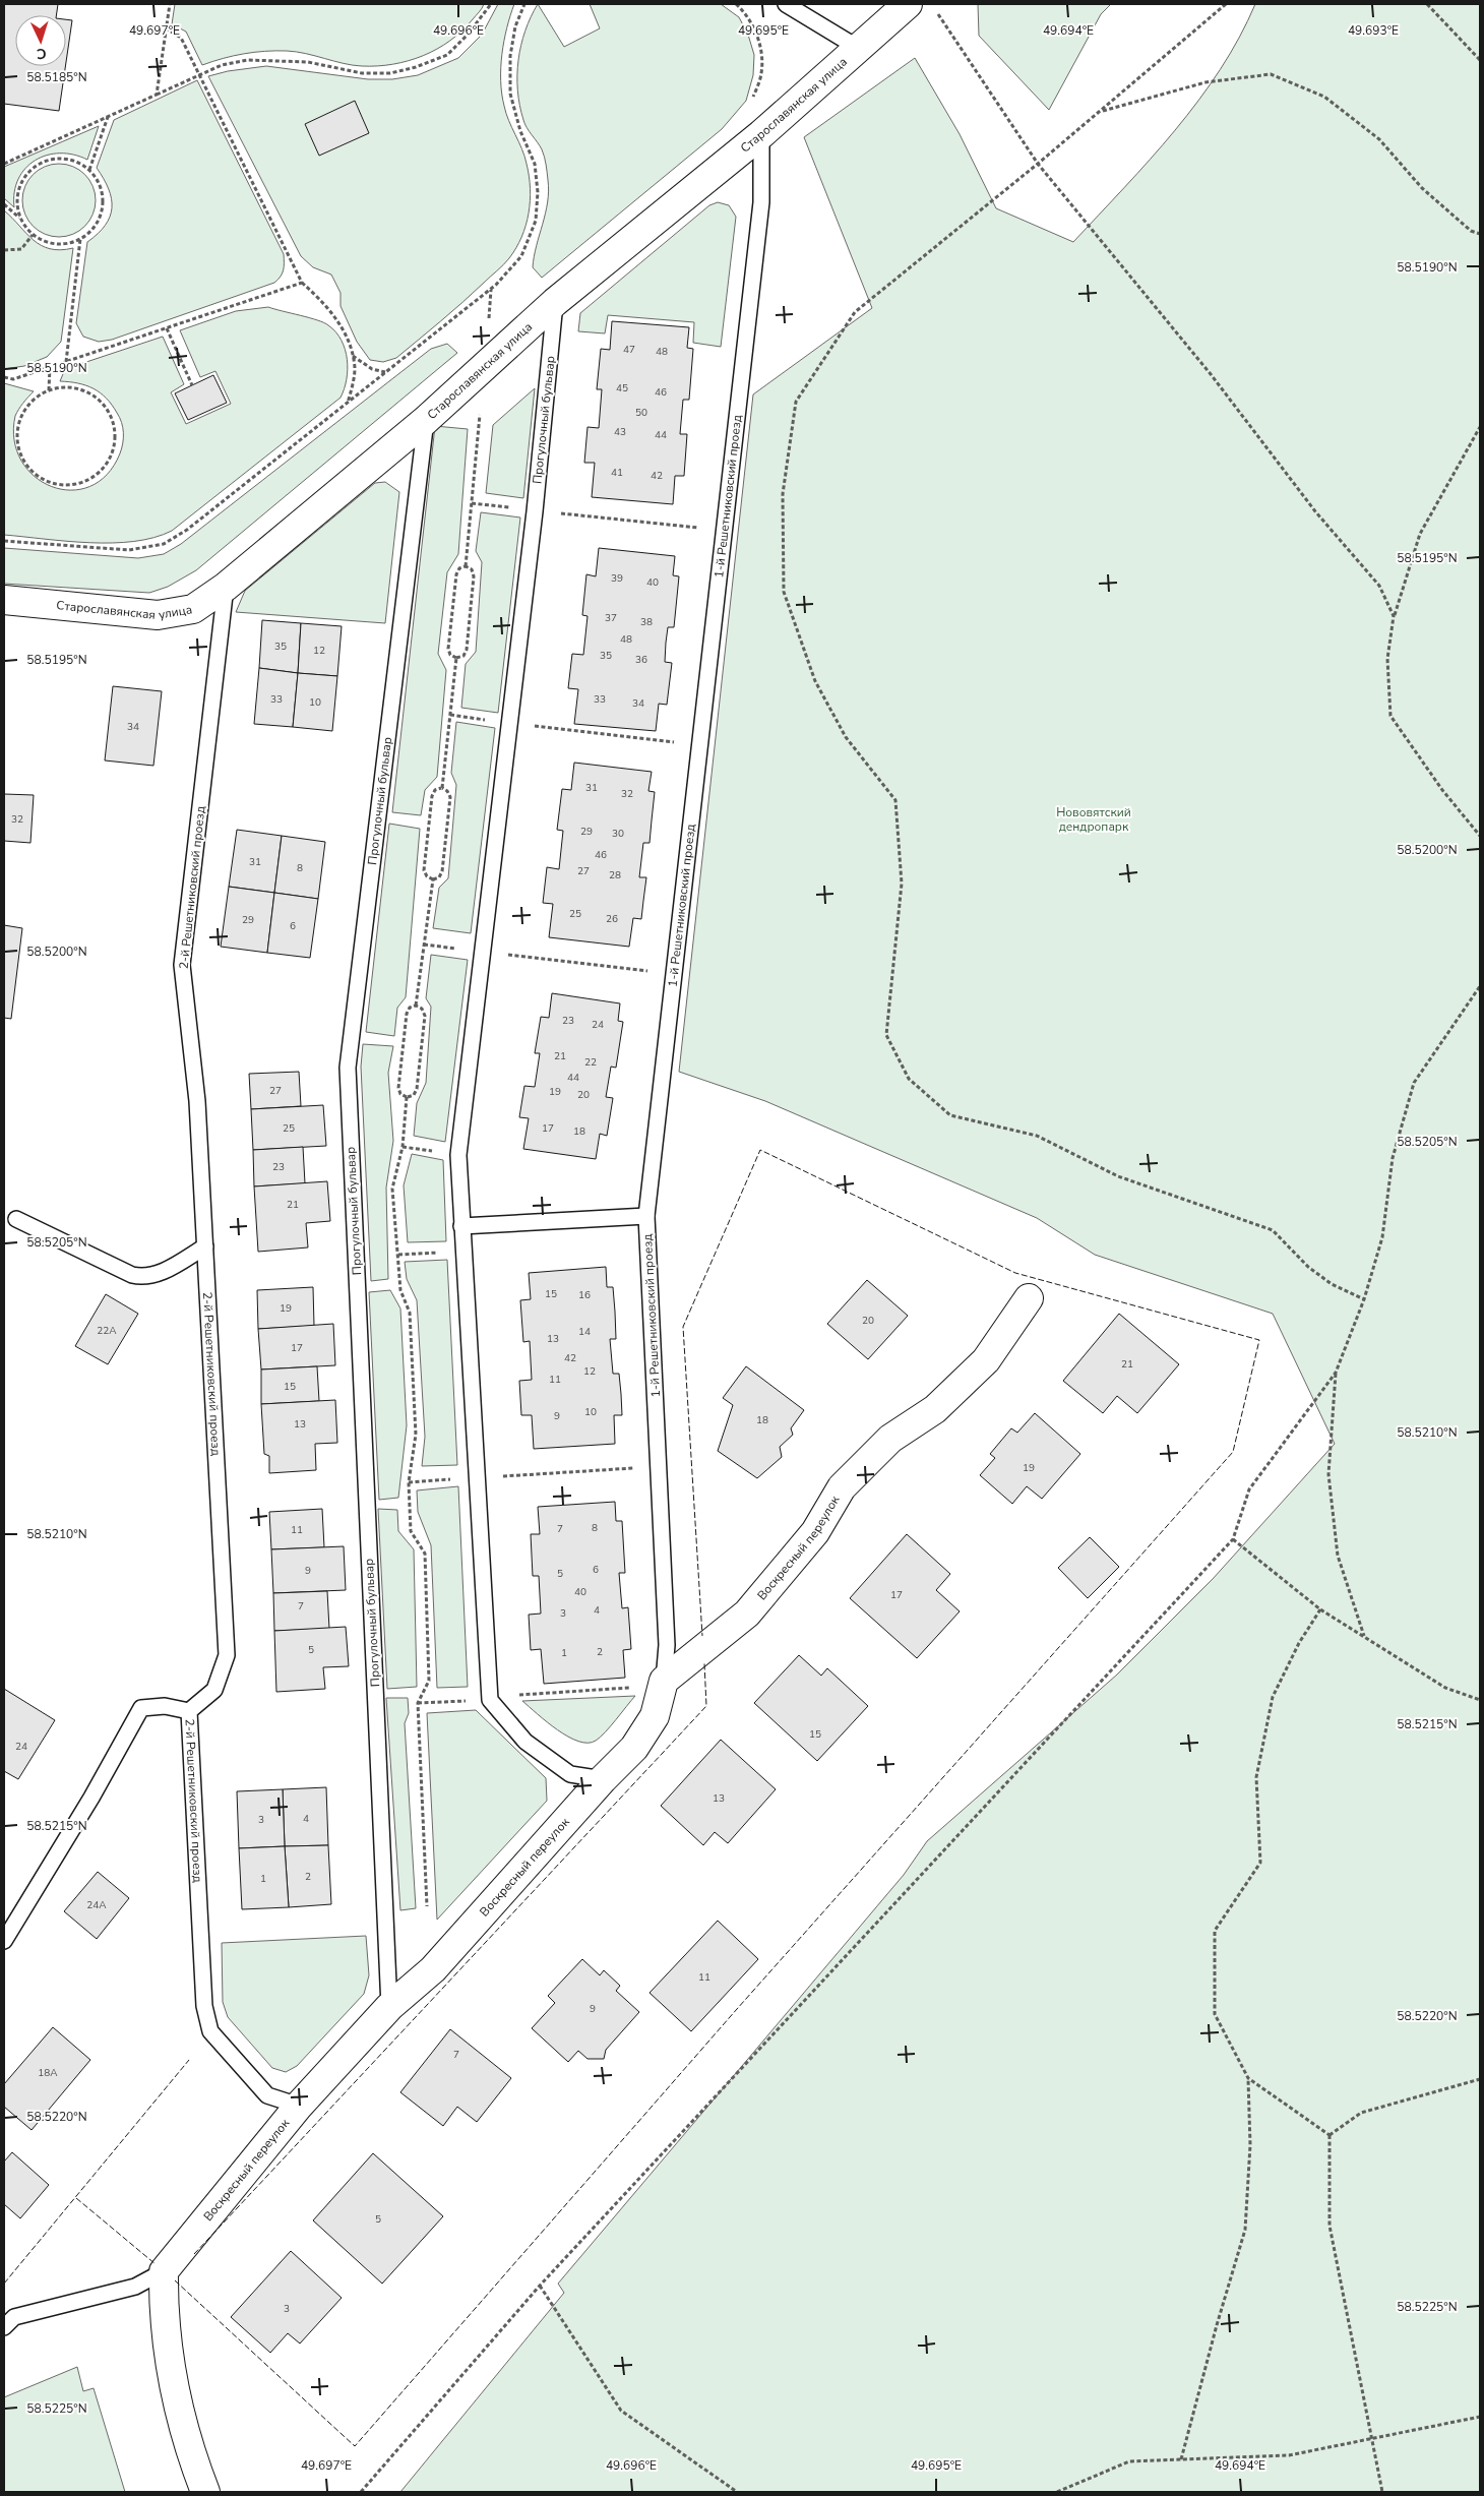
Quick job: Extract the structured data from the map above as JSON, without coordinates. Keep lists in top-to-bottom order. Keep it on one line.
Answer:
{"streets":{"street":["Старославянская улица","Воскресный переулок"],"lane":["Прогулочный бульвар","1-й Решетниковский проезд","2-й Решетниковский проезд"]},"crossings":[["Старославянская улица","Прогулочный бульвар"],["Старославянская улица","1-й Решетниковский проезд"],["Старославянская улица","2-й Решетниковский проезд"],["Прогулочный бульвар","Воскресный переулок"],["1-й Решетниковский проезд","Воскресный переулок"],["2-й Решетниковский проезд","Воскресный переулок"]],"parks":["Нововятский дендропарк"],"house_numbers":["47","48","45","46","50","43","44","41","42","39","40","37","38","48","35","12","35","36","33","33","10","34","34","31","32","32","29","30","46","31","8","27","28","25","26","29","6","23","24","21","22","44","27","19","20","25","17","18","23","21","15","16","19","20","22А","14","13","17","42","21","12","11","15","10","9","18","13","19","8","7","11","6","9","5","40","17","7","4","3","5","2","1","15","24","13","4","3","2","1","24А","11","9","7","18А","5","3"],"north":"bottom","coordinates":["49.697°E","49.696°E","49.695°E","49.694°E","49.693°E","58.5185°N","58.5190°N","58.5195°N","58.5200°N","58.5205°N","58.5210°N","58.5215°N","58.5220°N","58.5225°N"]}
